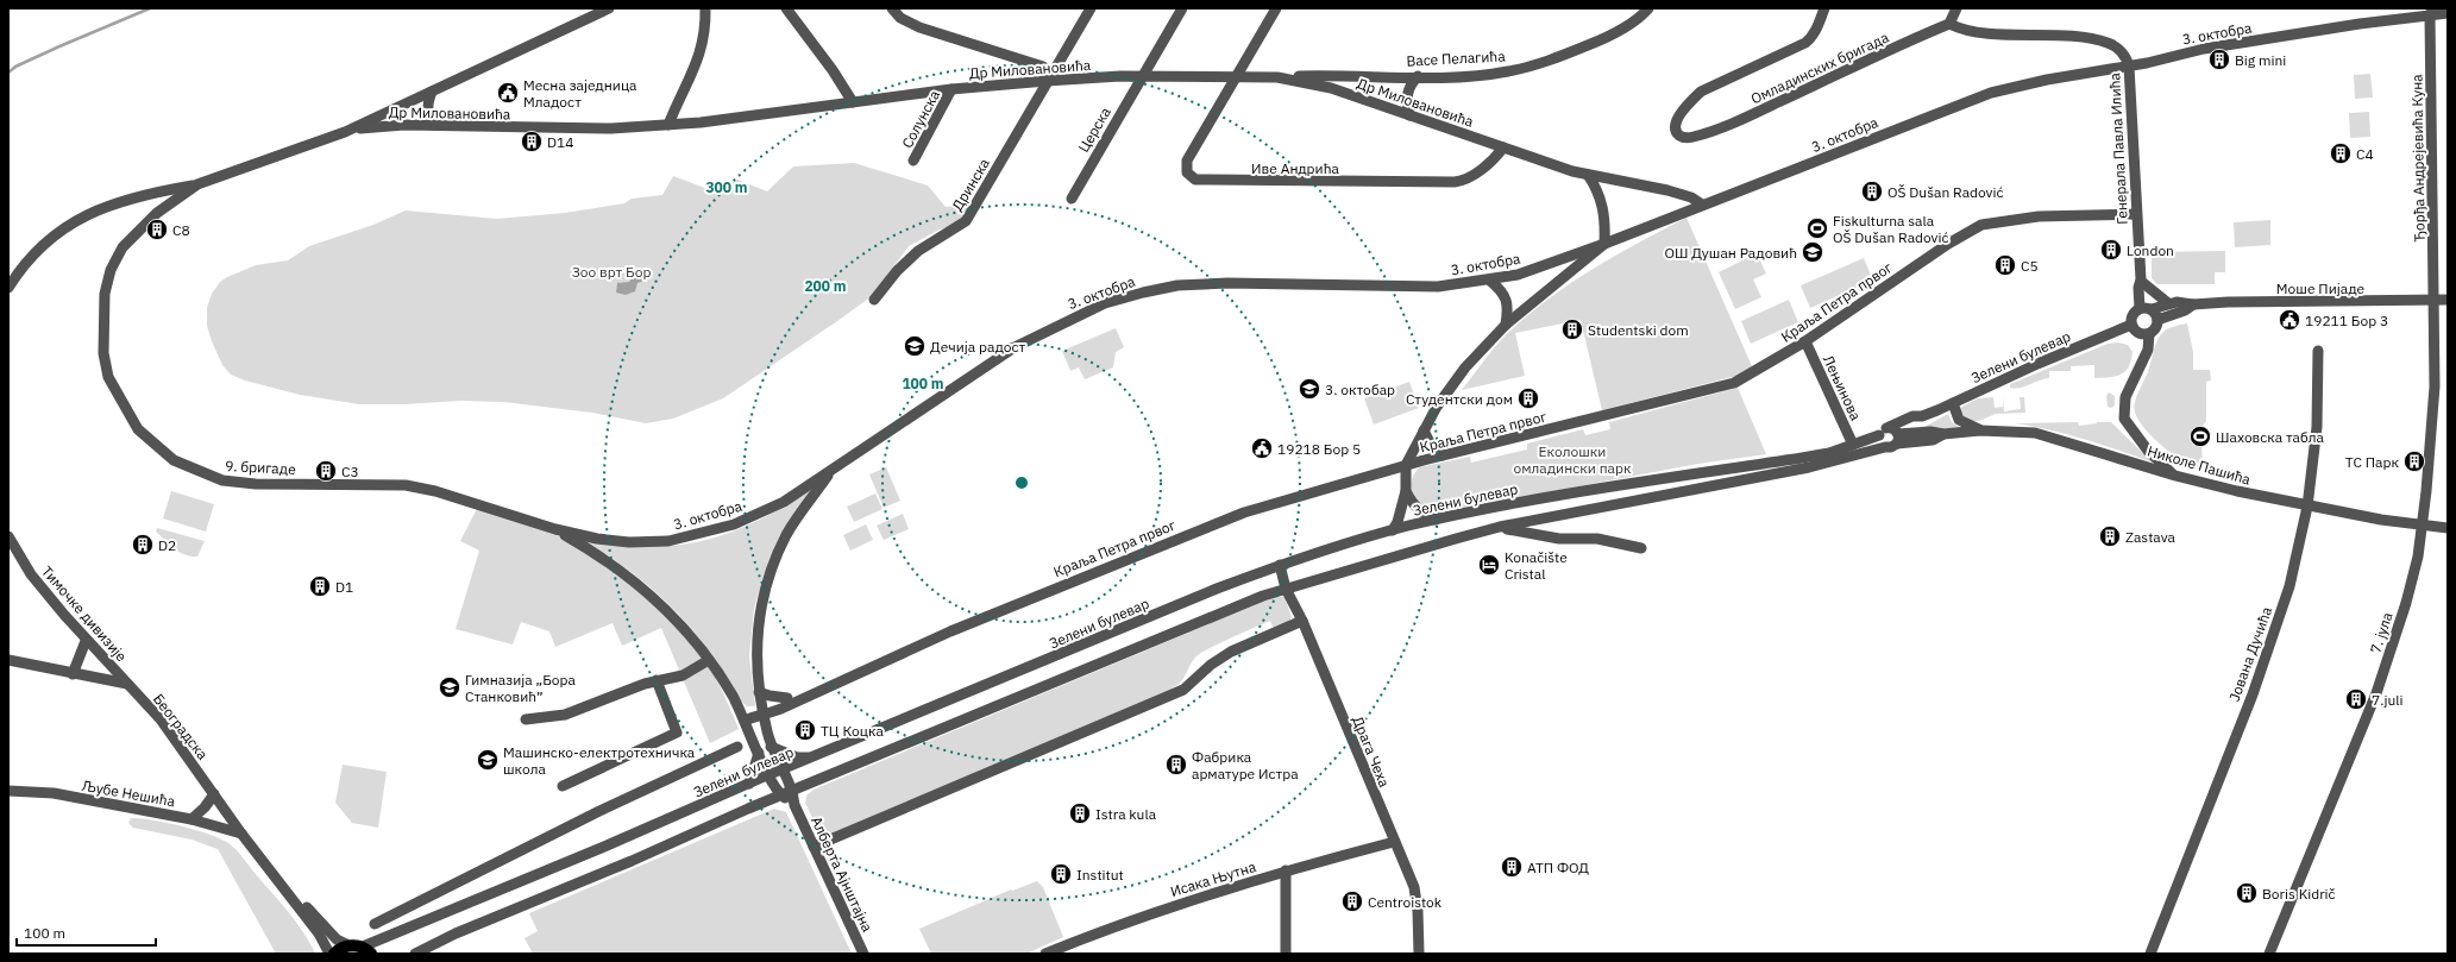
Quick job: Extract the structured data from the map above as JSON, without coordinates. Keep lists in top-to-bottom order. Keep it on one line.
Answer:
{"streets":{"street":["3. октобра","Васе Пелагића","Омладинских бригада","Др Миловановића","Солунска","Церска","Генерала Павла Илића","Ђорђа Андрејевића Куна","Иве Андрића","Дринска","Моше Пијаде","Краља Петра првог","Зелени булевар","Лењинова","Николе Пашића","9. бригаде","Тимочке дивизије","7. јула","Јована Дучића","Београдска","Драга Чеха","Љубе Нешића","Алберта Ајнштајна","Исака Њутна"]},"crossings":[["3. октобра","Др Миловановића"],["3. октобра","Генерала Павла Илића"],["3. октобра","Ђорђа Андрејевића Куна"],["3. октобра","9. бригаде"],["3. октобра","Алберта Ајнштајна"],["Васе Пелагића","Др Миловановића"],["Омладинских бригада","Генерала Павла Илића"],["Др Миловановића","Солунска"],["Др Миловановића","Церска"],["Др Миловановића","Иве Андрића"],["Др Миловановића","Дринска"],["Др Миловановића","9. бригаде"],["Генерала Павла Илића","Моше Пијаде"],["Генерала Павла Илића","Краља Петра првог"],["Генерала Павла Илића","Зелени булевар"],["Ђорђа Андрејевића Куна","Моше Пијаде"],["Ђорђа Андрејевића Куна","7. јула"],["Моше Пијаде","Зелени булевар"],["Моше Пијаде","7. јула"],["Краља Петра првог","Лењинова"],["Краља Петра првог","Алберта Ајнштајна"],["Зелени булевар","Лењинова"],["Зелени булевар","Николе Пашића"],["Зелени булевар","Драга Чеха"],["Зелени булевар","Алберта Ајнштајна"],["Николе Пашића","7. јула"],["Николе Пашића","Јована Дучића"],["Тимочке дивизије","Београдска"],["Београдска","Љубе Нешића"],["Драга Чеха","Исака Њутна"]],"parks":["Зоо врт Бор","Еколошки омладински парк"],"places":{"building":["Big mini","D14","C4","OŠ Dušan Radović","C8","London","C5","Studentski dom","Студентски дом","ТС Парк","C3","Zastava","D2","D1","7.juli","ТЦ Коцка","Фабрика арматуре Истра","Istra kula","АТП ФОД","Institut","Boris Kidrič","Centroistok"],"public building":["Месна заједница Младост","19211 Бор 3","19218 Бор 5"],"sports":["Fiskulturna sala OŠ Dušan Radović","Шаховска табла"],"school or university":["ОШ Душан Радовић","Дечија радост","3. октобар","Гимназија „Бора Станковић”","Машинско-електротехничка школа"],"hotel":["Konačište Cristal"]},"scale_bar":"100 m","rings":["300 m","200 m","100 m"]}
